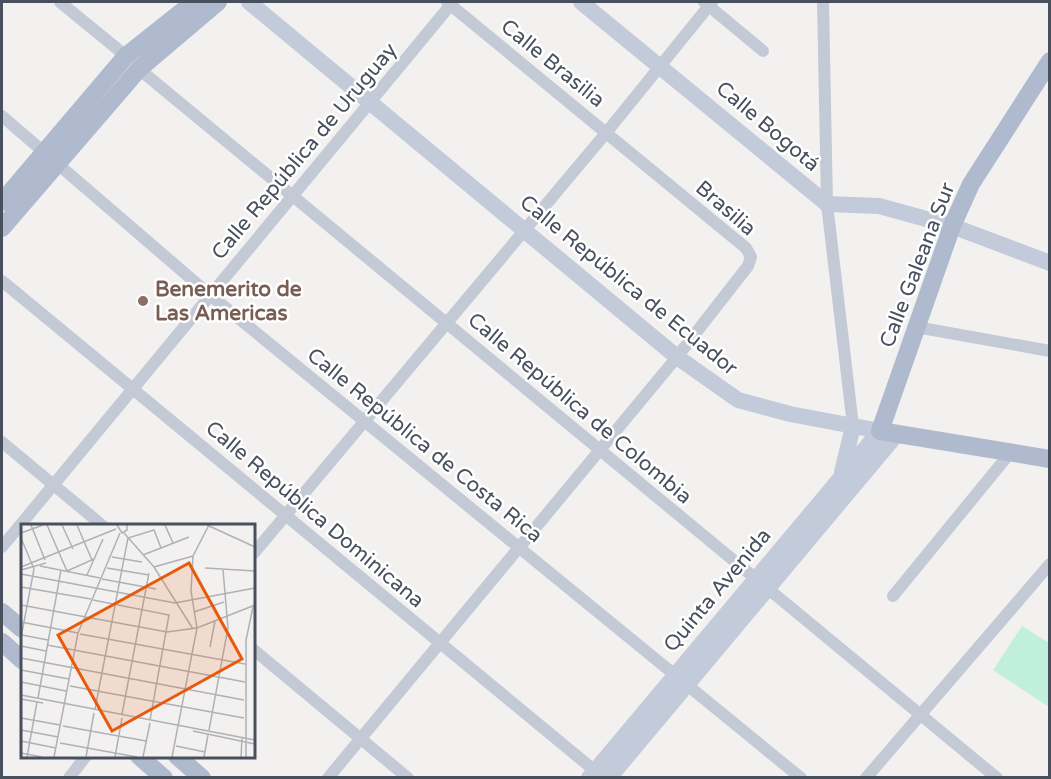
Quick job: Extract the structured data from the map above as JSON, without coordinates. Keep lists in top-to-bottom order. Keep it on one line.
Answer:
{"streets":{"main road":["Calle Galeana Sur","Calle República de Ecuador"],"street":["Calle Brasilia","Calle Bogotá","Calle República de Uruguay","Brasilia","Calle República de Colombia","Calle República de Costa Rica","Calle República Dominicana","Quinta Avenida"]},"crossings":[["Calle Brasilia","Calle República de Uruguay"],["Calle Brasilia","Brasilia"],["Calle República de Uruguay","Calle República de Ecuador"],["Calle República de Uruguay","Calle República de Colombia"],["Calle República de Uruguay","Calle República de Costa Rica"],["Calle República de Uruguay","Calle República Dominicana"],["Brasilia","Calle República de Ecuador"],["Calle Galeana Sur","Calle República de Ecuador"],["Calle Galeana Sur","Quinta Avenida"],["Calle República de Ecuador","Quinta Avenida"],["Calle República de Colombia","Quinta Avenida"],["Calle República de Costa Rica","Quinta Avenida"],["Calle República Dominicana","Quinta Avenida"]],"places":["Benemerito de Las Americas"]}
